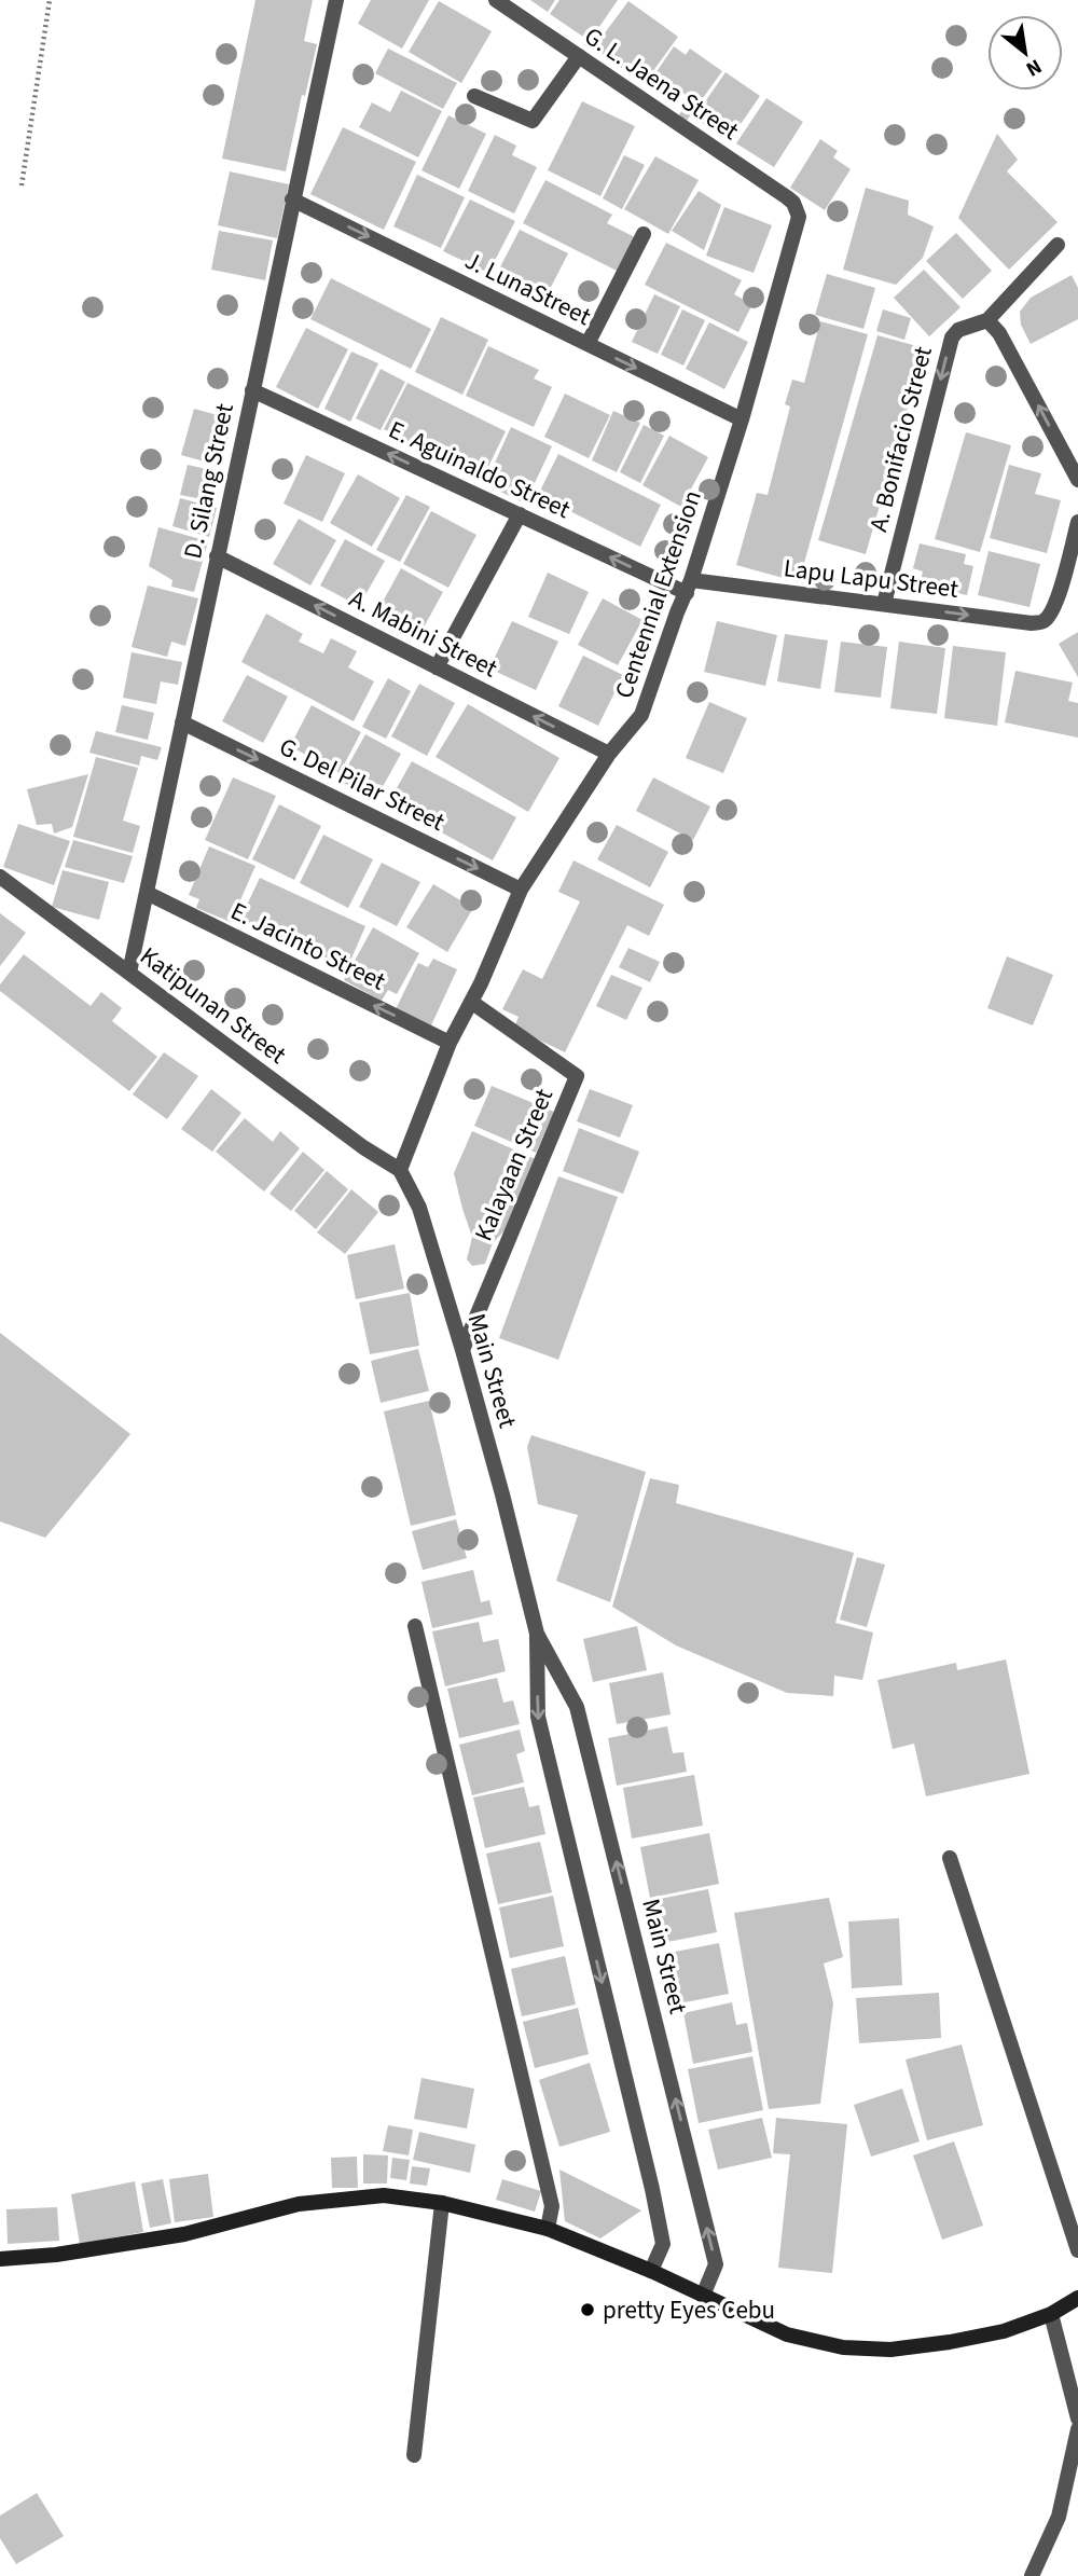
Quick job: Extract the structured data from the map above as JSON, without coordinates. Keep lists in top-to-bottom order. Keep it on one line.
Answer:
{"streets":{"street":["G. L. Jaena Street","J. LunaStreet","A. Bonifacio Street","E. Aguinaldo Street","D. Silang Street","Lapu Lapu Street","Centennial Extension","A. Mabini Street","G. Del Pilar Street","E. Jacinto Street","Katipunan Street","Kalayaan Street","Main Street"]},"crossings":[["G. L. Jaena Street","Centennial Extension"],["J. LunaStreet","D. Silang Street"],["J. LunaStreet","Centennial Extension"],["A. Bonifacio Street","Lapu Lapu Street"],["E. Aguinaldo Street","D. Silang Street"],["E. Aguinaldo Street","Lapu Lapu Street"],["E. Aguinaldo Street","Centennial Extension"],["D. Silang Street","A. Mabini Street"],["D. Silang Street","G. Del Pilar Street"],["D. Silang Street","E. Jacinto Street"],["D. Silang Street","Katipunan Street"],["Lapu Lapu Street","Centennial Extension"],["Centennial Extension","A. Mabini Street"],["Centennial Extension","G. Del Pilar Street"],["Centennial Extension","E. Jacinto Street"],["Centennial Extension","Katipunan Street"],["Centennial Extension","Kalayaan Street"],["Centennial Extension","Main Street"],["Katipunan Street","Main Street"],["Kalayaan Street","Main Street"]],"one_way":["J. LunaStreet","A. Bonifacio Street","E. Aguinaldo Street","A. Mabini Street","G. Del Pilar Street","E. Jacinto Street"],"places":["pretty Eyes Cebu"],"north":"bottom right"}
